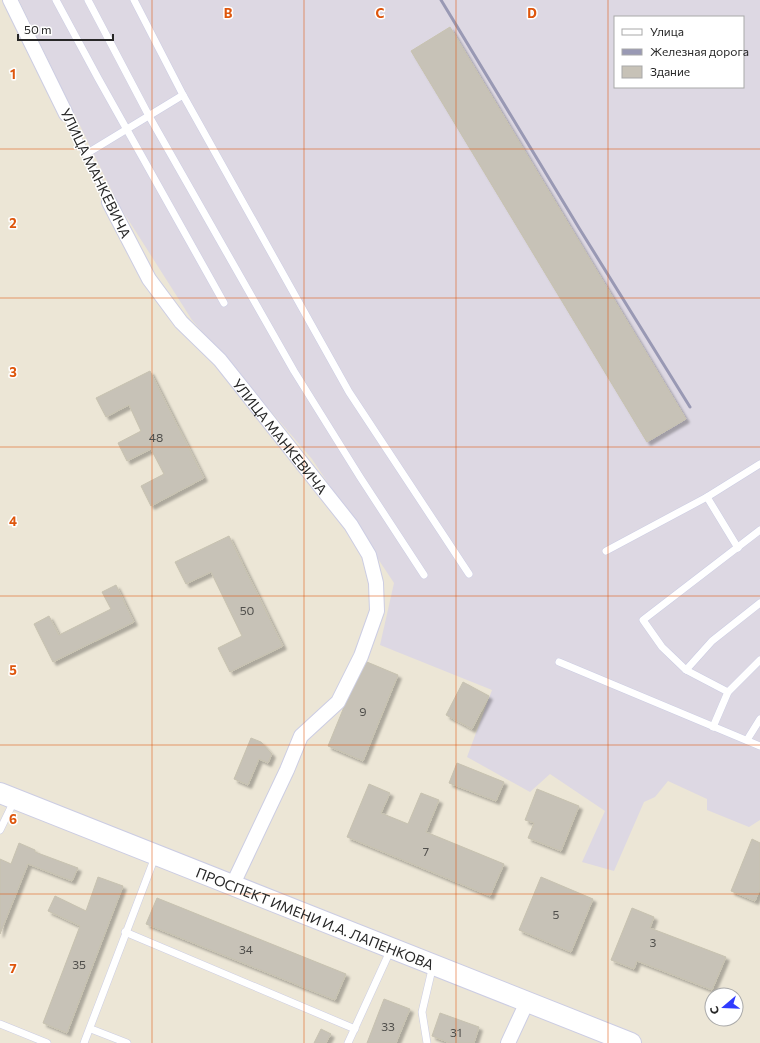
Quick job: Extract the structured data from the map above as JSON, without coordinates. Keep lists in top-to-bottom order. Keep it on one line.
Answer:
{"streets":{"main road":["ПРОСПЕКТ ИМЕНИ И.А. ЛАПЕНКОВА"],"street":["УЛИЦА МАНКЕВИЧА"]},"crossings":[["УЛИЦА МАНКЕВИЧА","ПРОСПЕКТ ИМЕНИ И.А. ЛАПЕНКОВА"]],"house_numbers":["48","50","9","7","5","3","34","35","33","31"],"legend":["Улица","Железная дорога","Здание"],"scale_bar":"50 m","north":"left","grid":{"columns":["B","C","D"],"rows":["1","2","3","4","5","6","7"]}}
